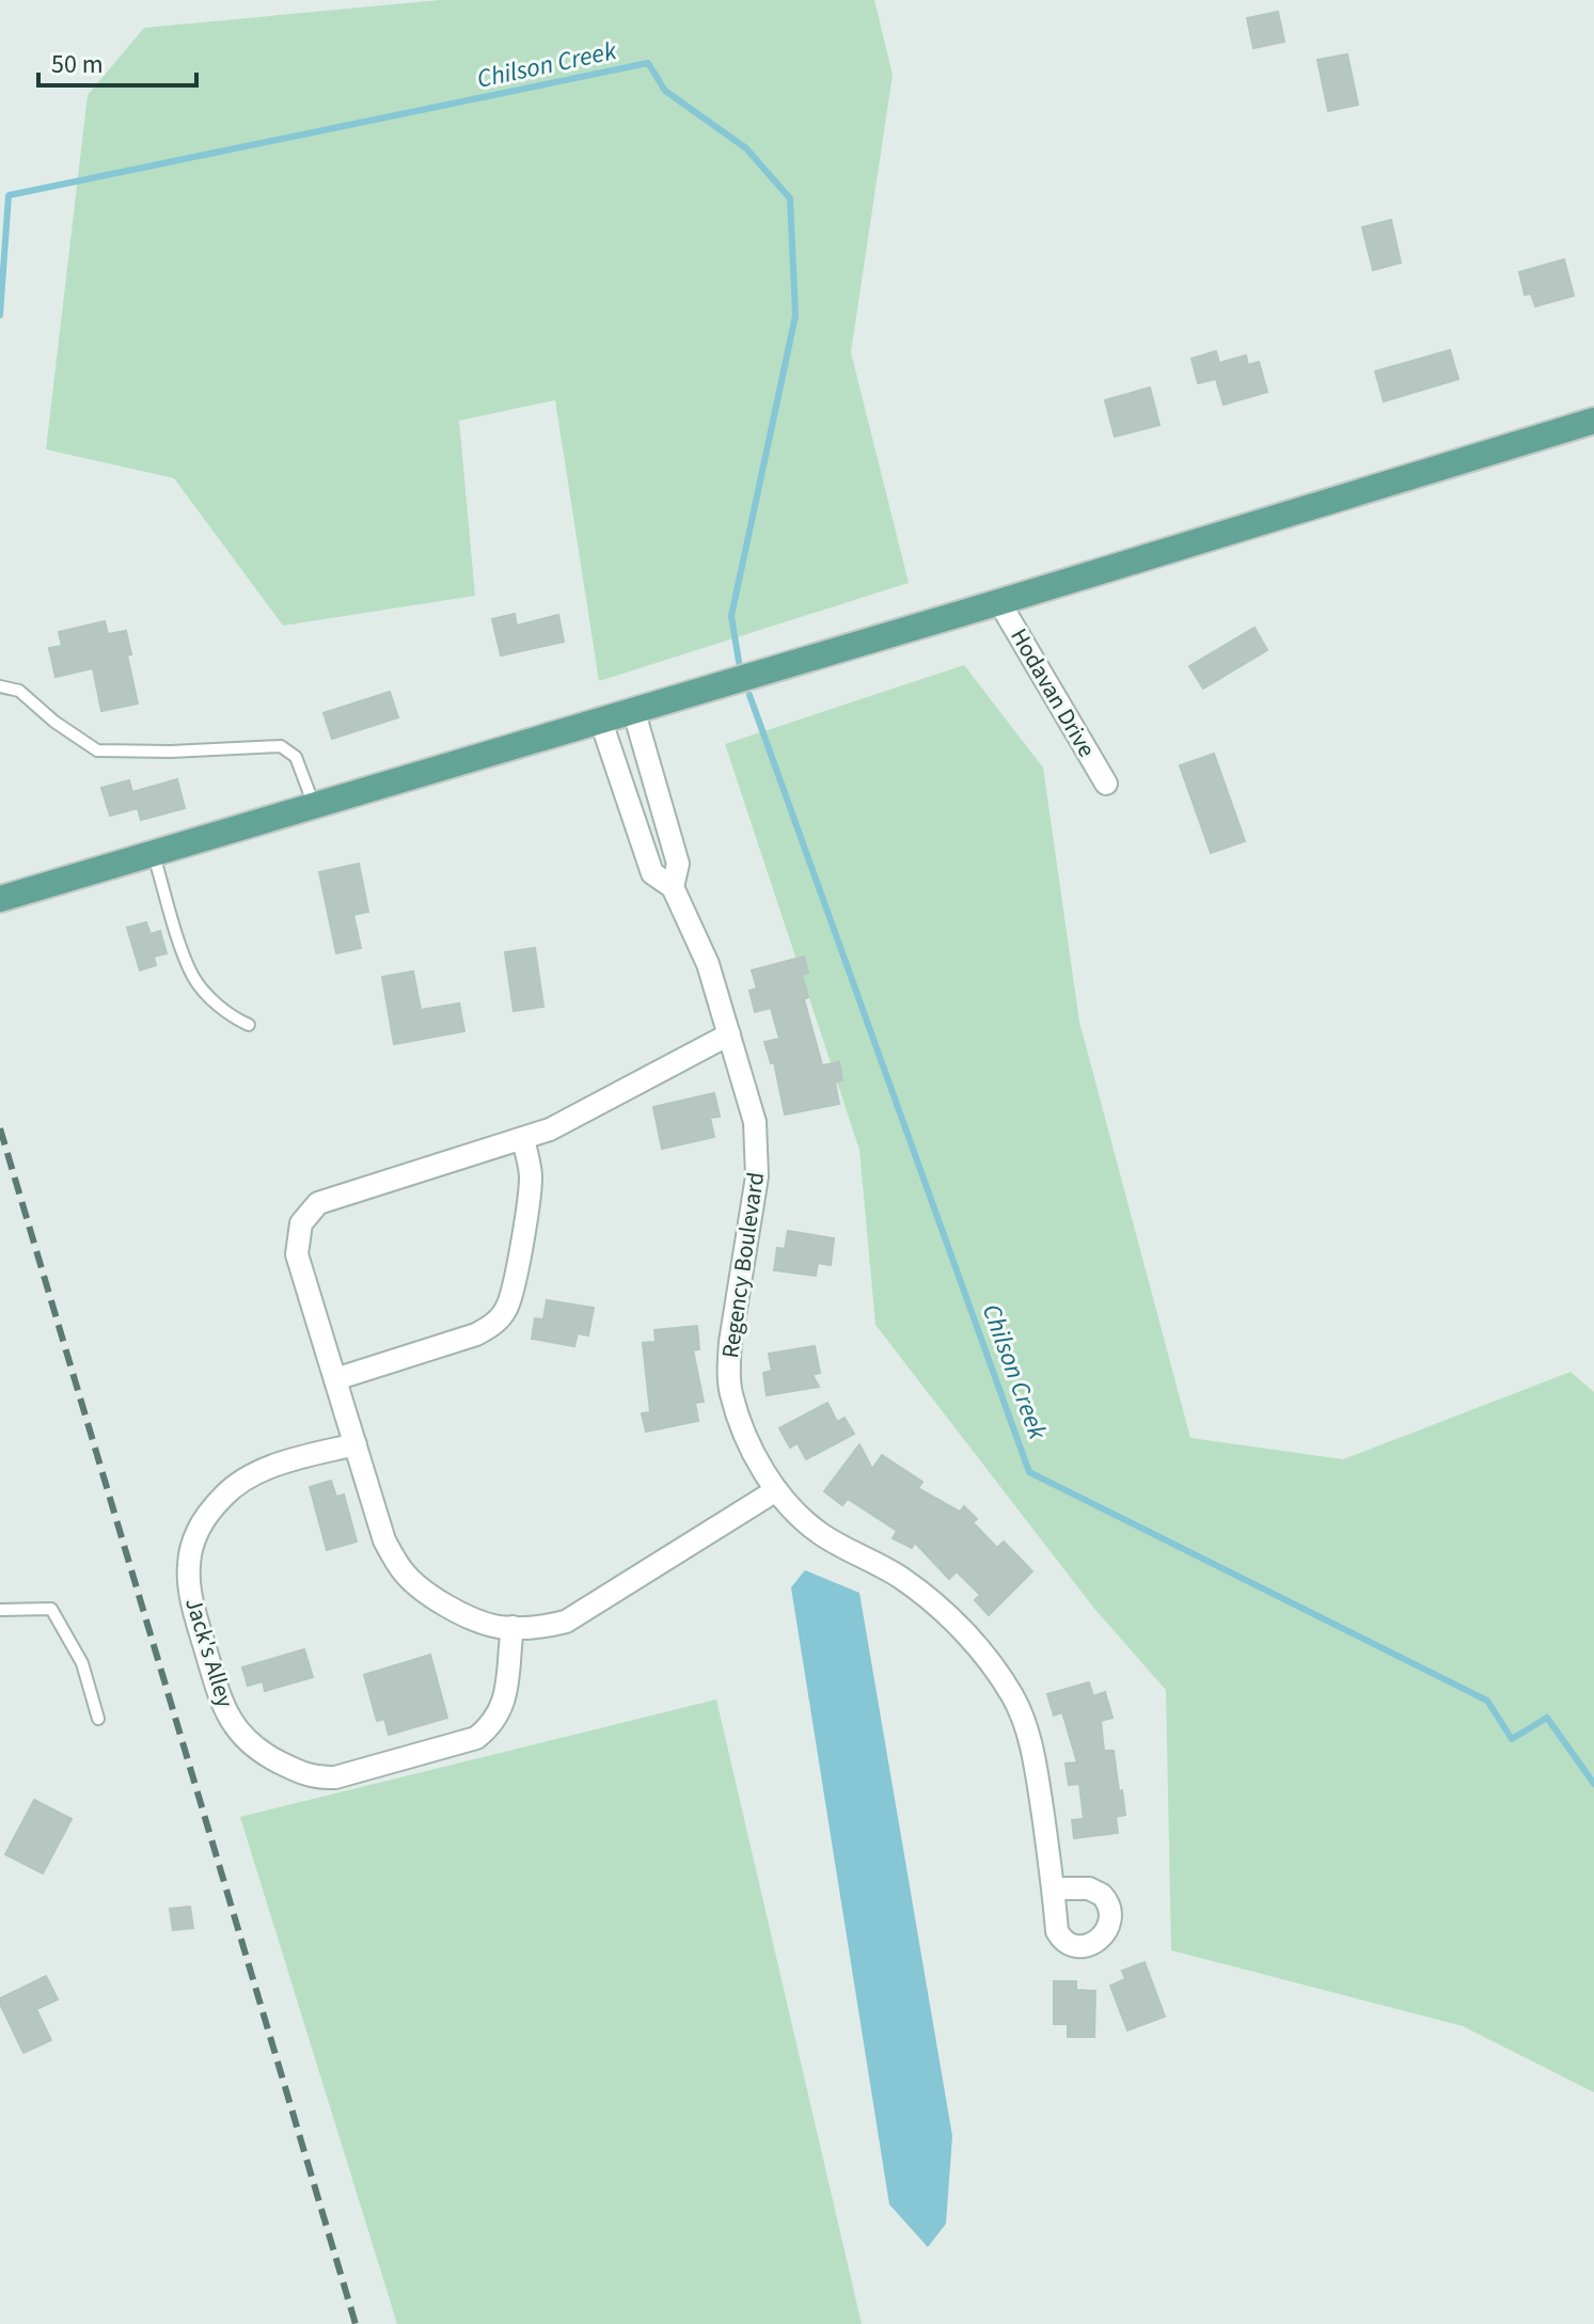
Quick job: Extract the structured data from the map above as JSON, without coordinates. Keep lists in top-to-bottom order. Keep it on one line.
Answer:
{"streets":{"street":["Hodavan Drive","Regency Boulevard","Jack's Alley"]},"water":["Chilson Creek"],"scale_bar":"50 m"}
